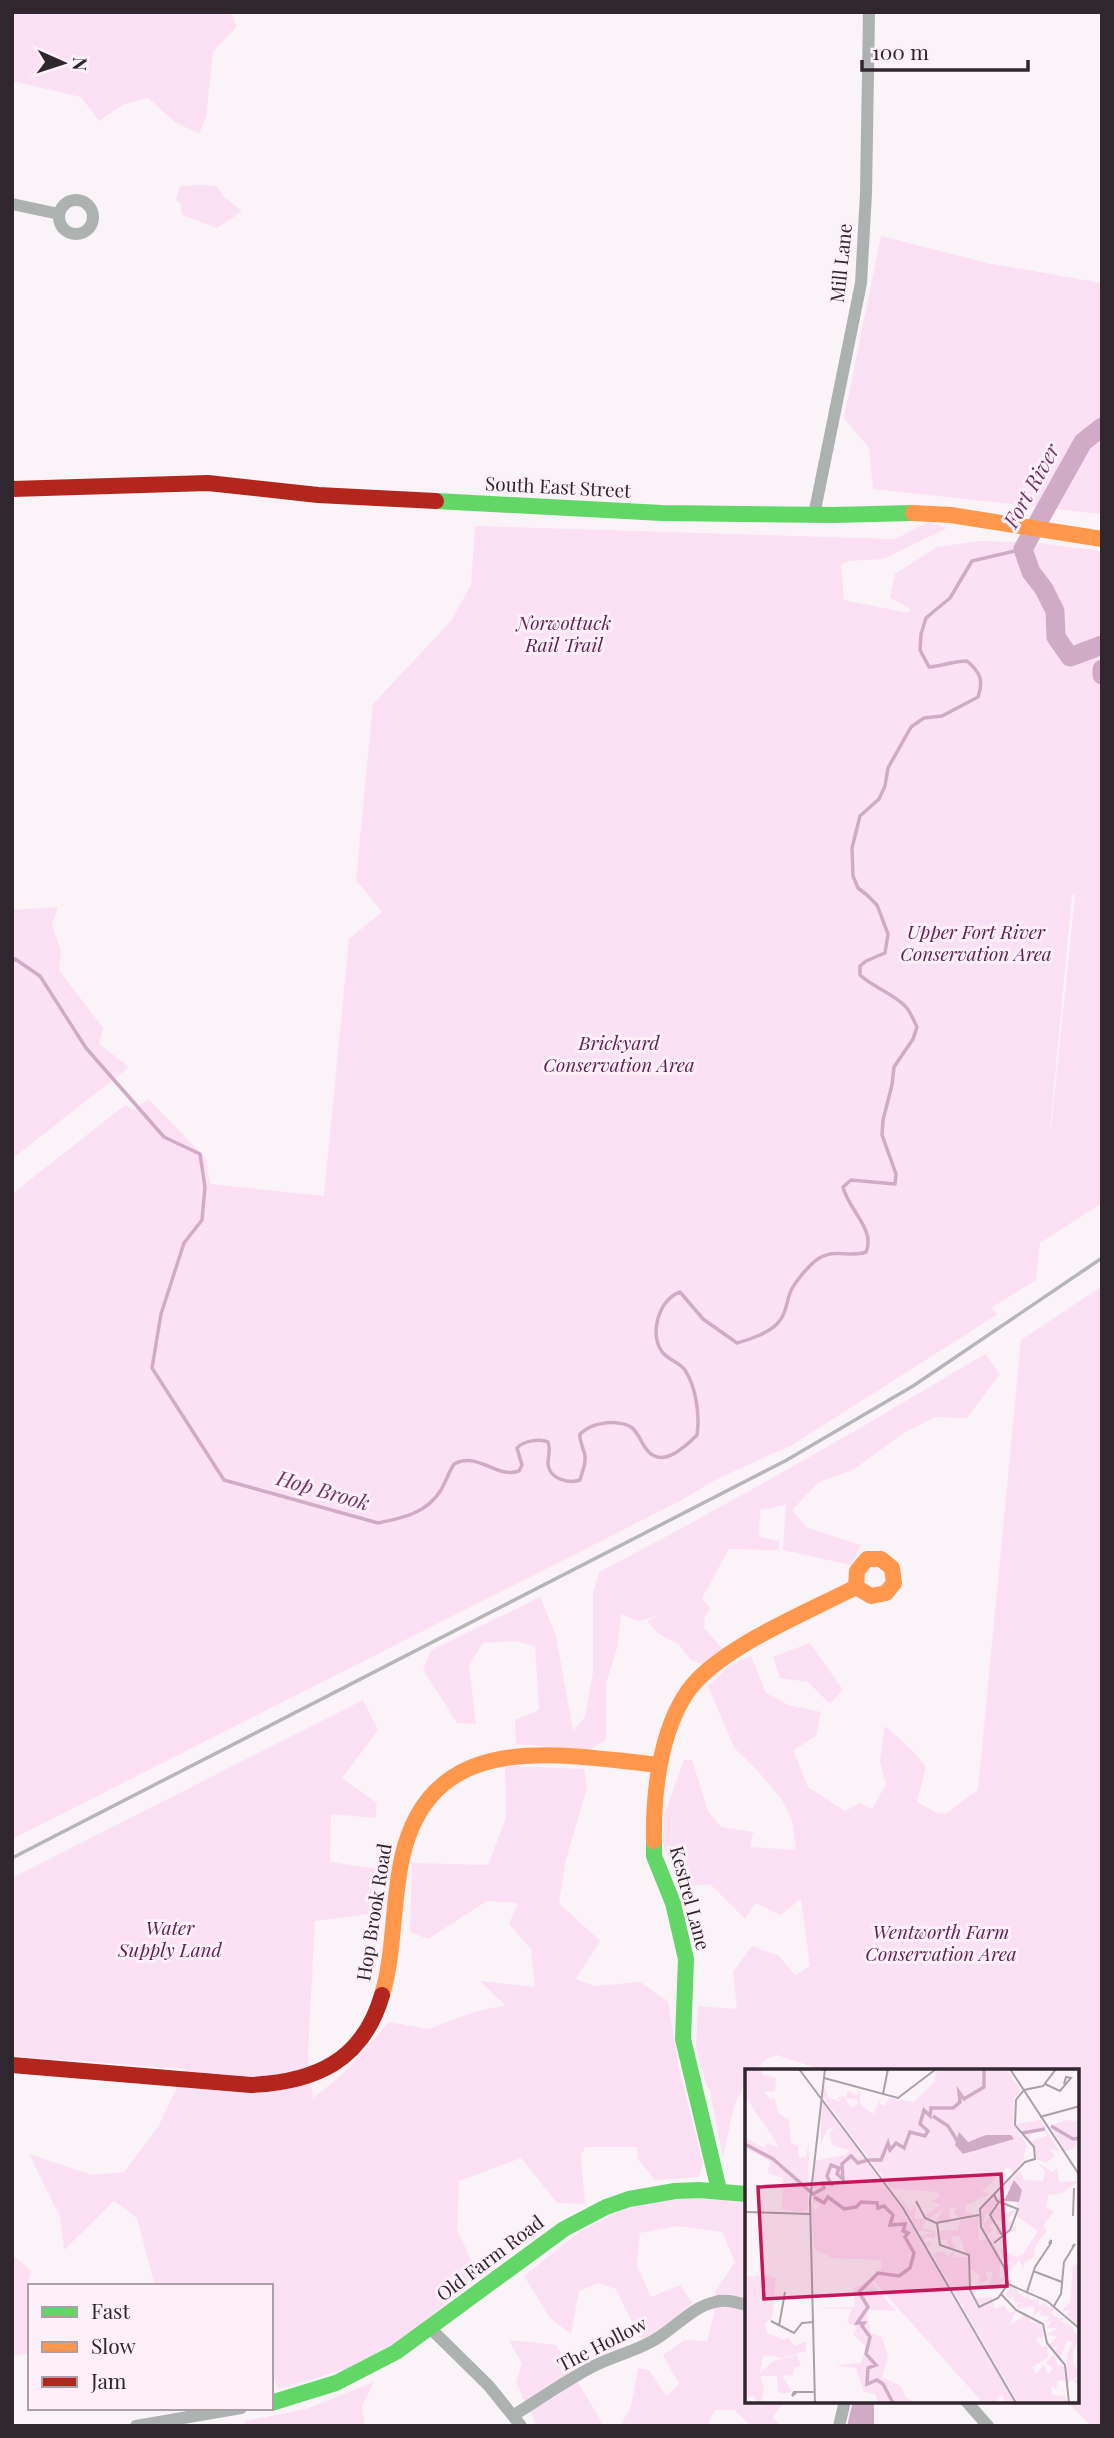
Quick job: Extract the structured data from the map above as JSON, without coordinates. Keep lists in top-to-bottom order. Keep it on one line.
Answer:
{"streets":{"street":["Mill Lane","South East Street","Kestrel Lane","Hop Brook Road","Old Farm Road","The Hollow"]},"crossings":[["Mill Lane","South East Street"],["Kestrel Lane","Hop Brook Road"],["Kestrel Lane","Old Farm Road"]],"water":["Fort River","Hop Brook"],"parks":["Norwottuck Rail Trail","Upper Fort River Conservation Area","Brickyard Conservation Area","Water Supply Land","Wentworth Farm Conservation Area"],"legend":["Fast","Slow","Jam"],"scale_bar":"100 m","north":"right"}
